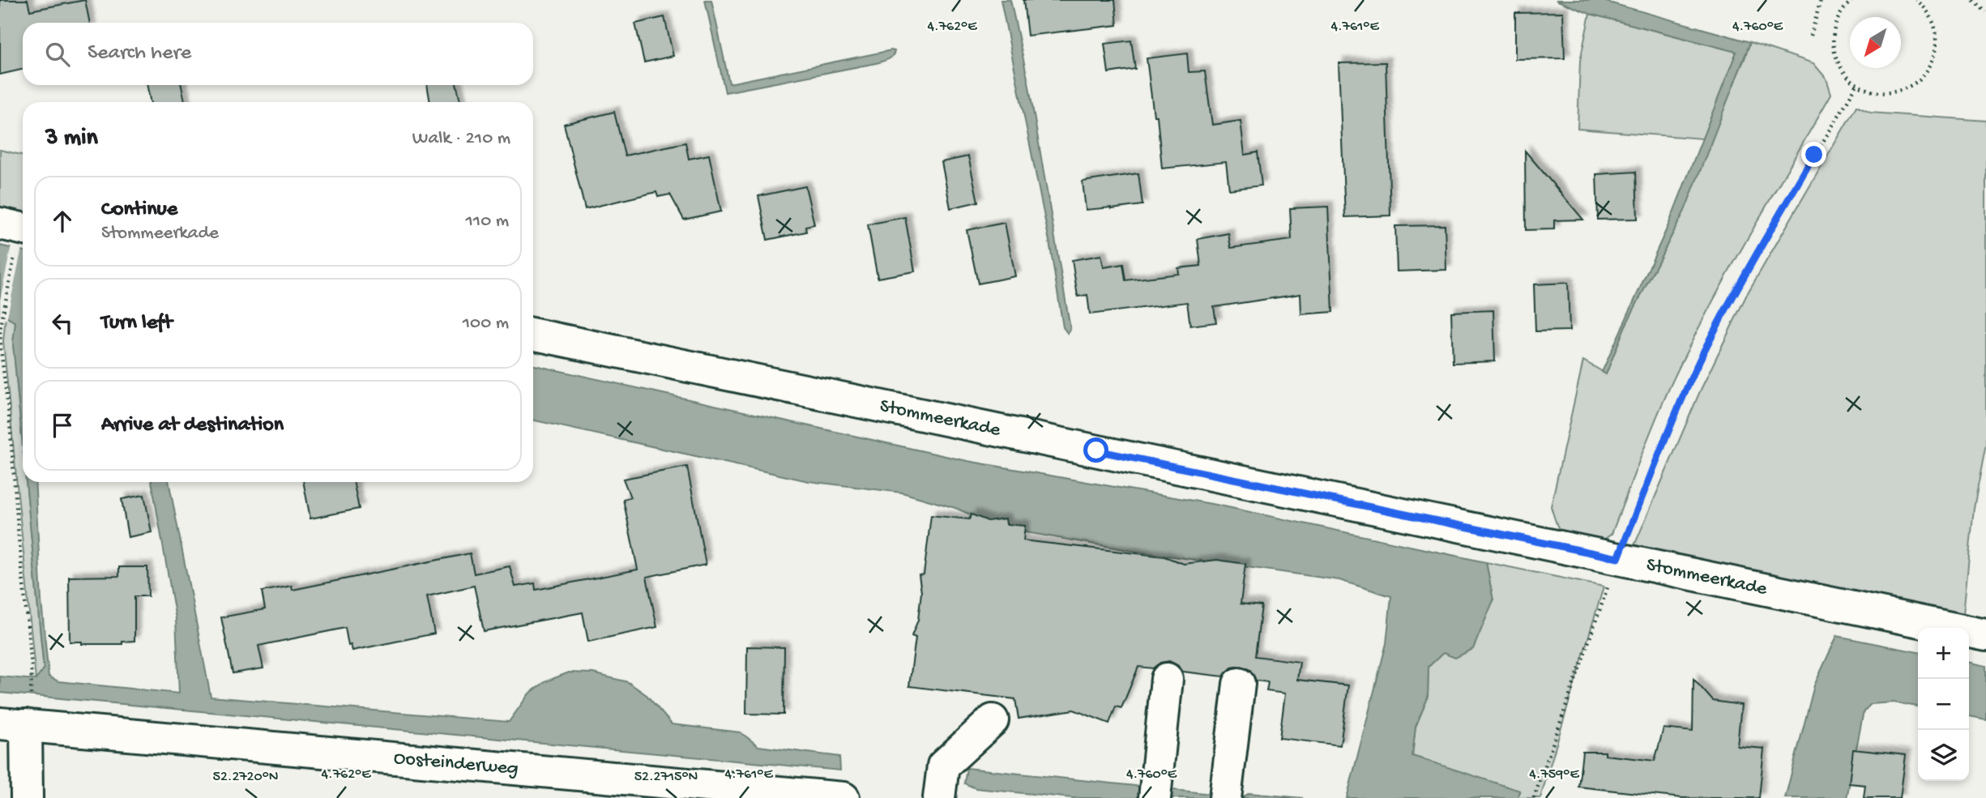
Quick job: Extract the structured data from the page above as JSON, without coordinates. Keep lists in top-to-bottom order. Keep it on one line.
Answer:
{"streets":{"street":["Stommeerkade","Oosteinderweg"]},"north":"bottom left","page":{"search":"Search here","heading":["3 min","Walk · 210 m"],"list":[["Continue","Stommeerkade","110 m"],["Turn left","100 m"],"Arrive at destination"],"map_buttons":["+","−"]},"coordinates":["4.762°E","4.761°E","4.760°E","4.759°E","52.2720°N","52.2715°N"]}
